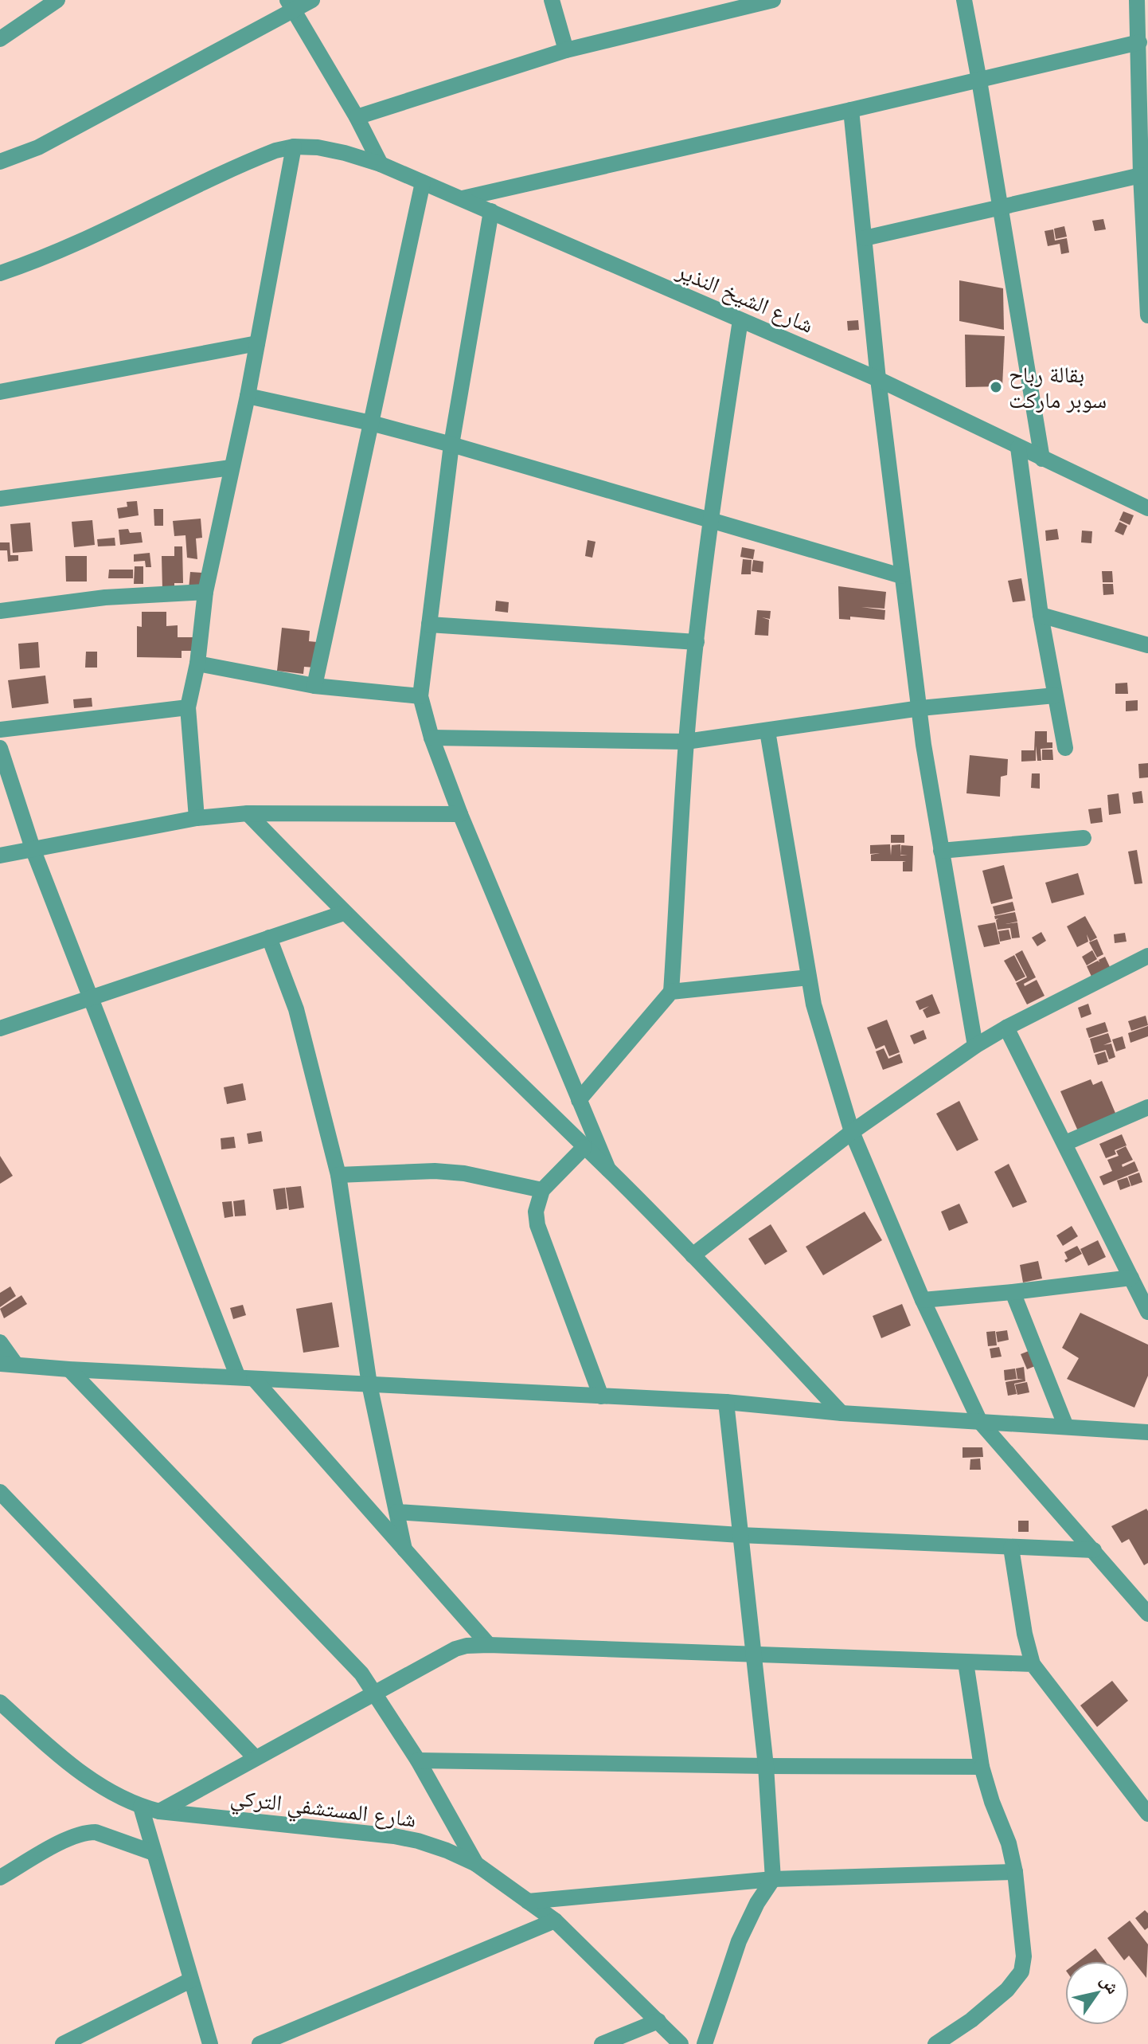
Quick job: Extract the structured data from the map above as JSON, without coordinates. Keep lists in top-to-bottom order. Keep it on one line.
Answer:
{"streets":{"street":["شارع الشيخ النذير","شارع المستشفي التركي"]},"places":["بقالة رباح سوبر ماركت"],"north":"top right"}
